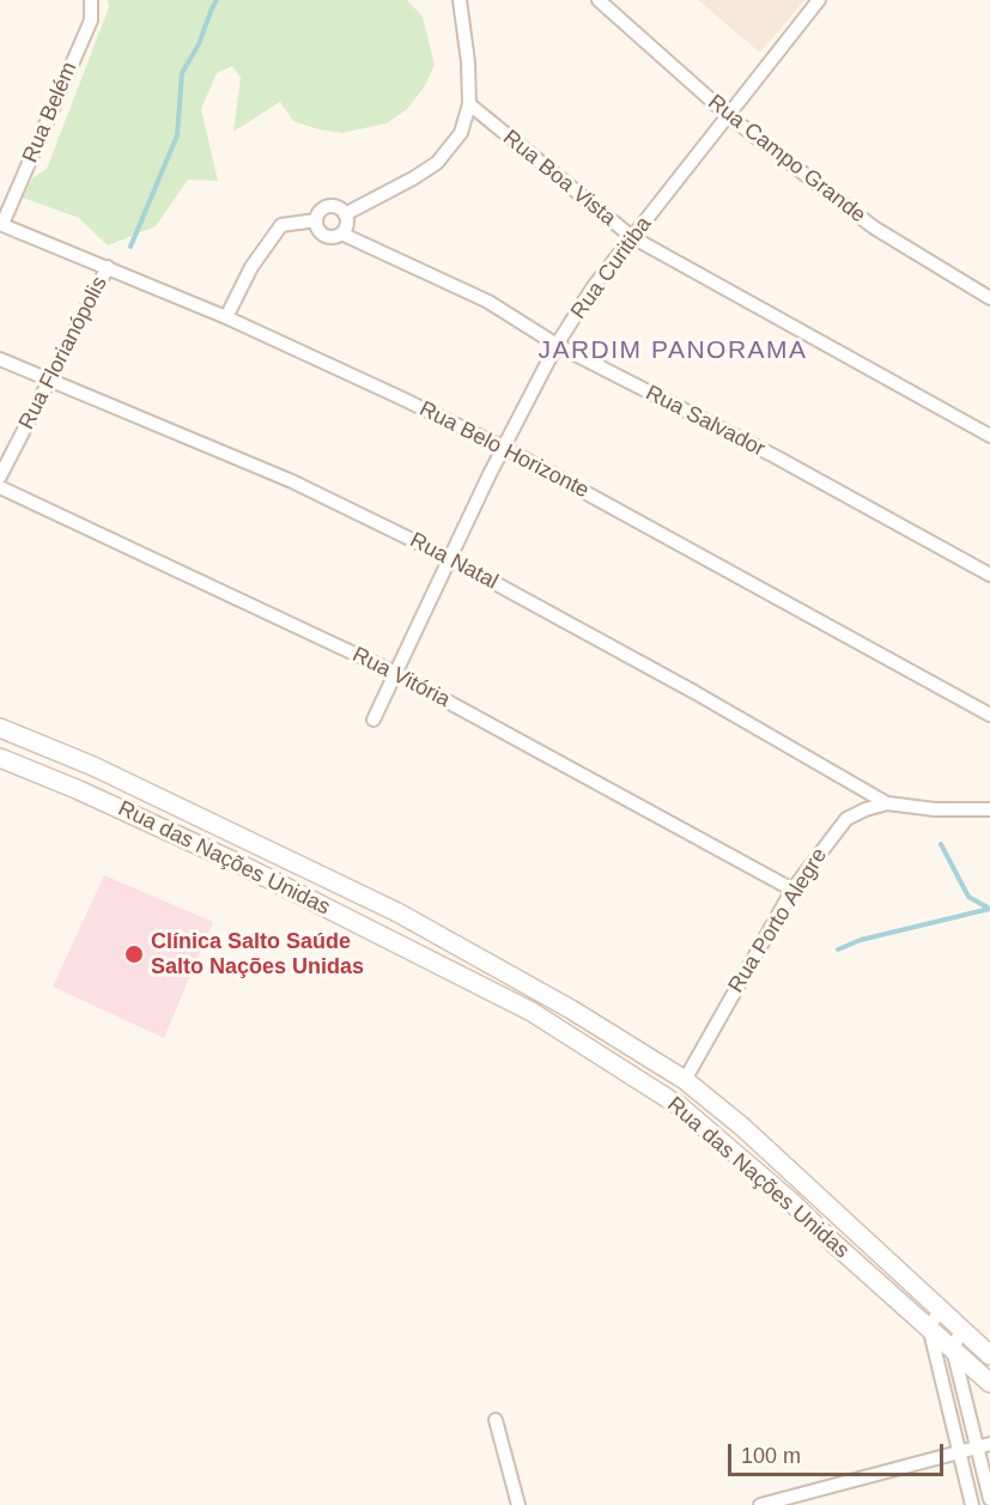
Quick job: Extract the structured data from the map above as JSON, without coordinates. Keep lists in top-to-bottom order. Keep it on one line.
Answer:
{"streets":{"main road":["Rua das Nações Unidas"],"street":["Rua Belém","Rua Campo Grande","Rua Boa Vista","Rua Curitiba","Rua Florianópolis","Rua Salvador","Rua Belo Horizonte","Rua Natal","Rua Vitória","Rua Porto Alegre"]},"crossings":[["Rua Belém","Rua Belo Horizonte"],["Rua Campo Grande","Rua Curitiba"],["Rua Boa Vista","Rua Curitiba"],["Rua Curitiba","Rua Salvador"],["Rua Curitiba","Rua Belo Horizonte"],["Rua Curitiba","Rua Natal"],["Rua Curitiba","Rua Vitória"],["Rua Florianópolis","Rua Belo Horizonte"],["Rua Florianópolis","Rua Natal"],["Rua Natal","Rua Porto Alegre"],["Rua Vitória","Rua Porto Alegre"],["Rua das Nações Unidas","Rua Porto Alegre"]],"districts":["JARDIM PANORAMA"],"places":["Clínica Salto Saúde Salto Nações Unidas"],"scale_bar":"100 m"}
